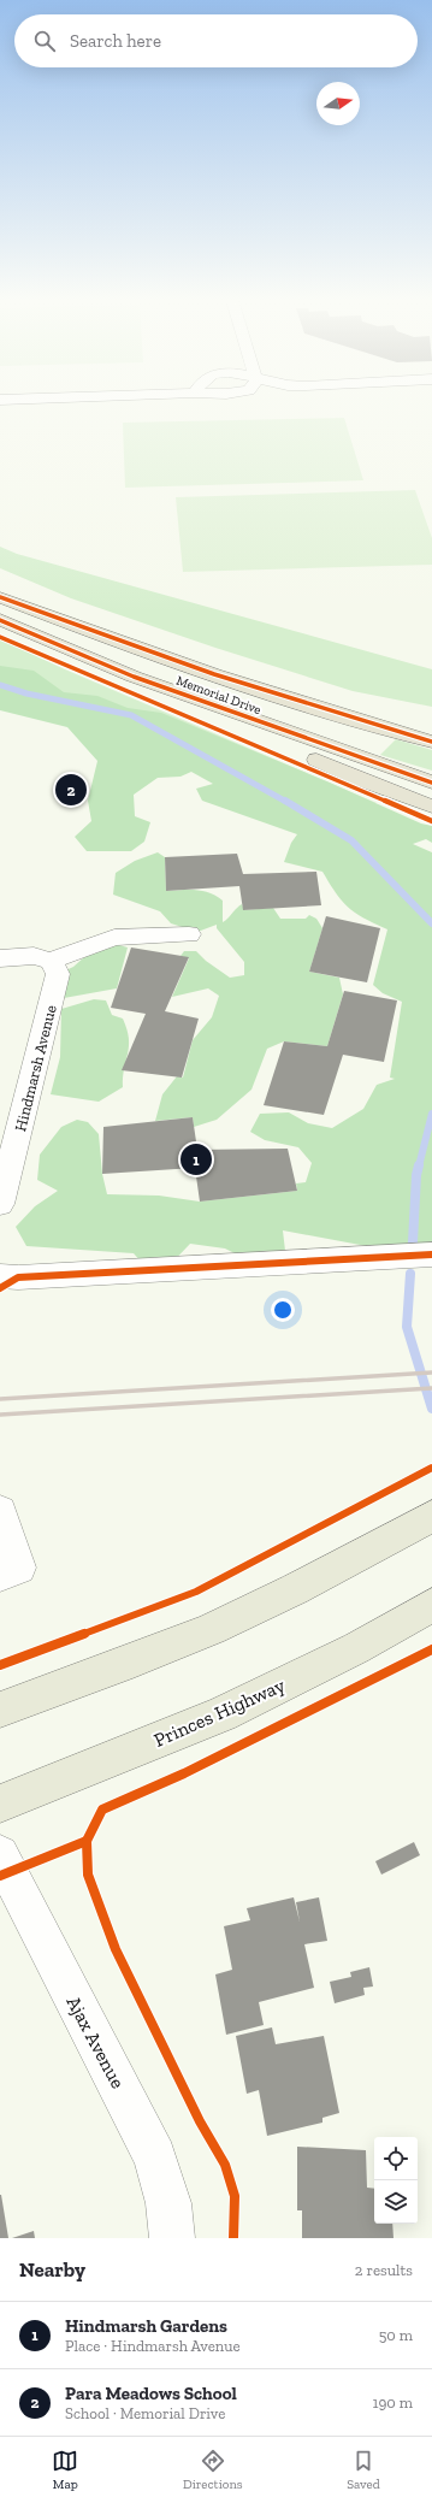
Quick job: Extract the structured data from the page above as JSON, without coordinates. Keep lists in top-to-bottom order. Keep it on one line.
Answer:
{"streets":{"highway":["Memorial Drive"],"main road":["Princes Highway"],"street":["Hindmarsh Avenue","Ajax Avenue"]},"north":"right","page":{"search":"Search here","pins":["2","1"],"heading":["Nearby","2 results"],"list":[{"mark":"1","name":"Hindmarsh Gardens","note":"Place · Hindmarsh Avenue","value":"50 m"},{"mark":"2","name":"Para Meadows School","note":"School · Memorial Drive","value":"190 m"}],"nav":["Map","Directions","Saved"]}}
